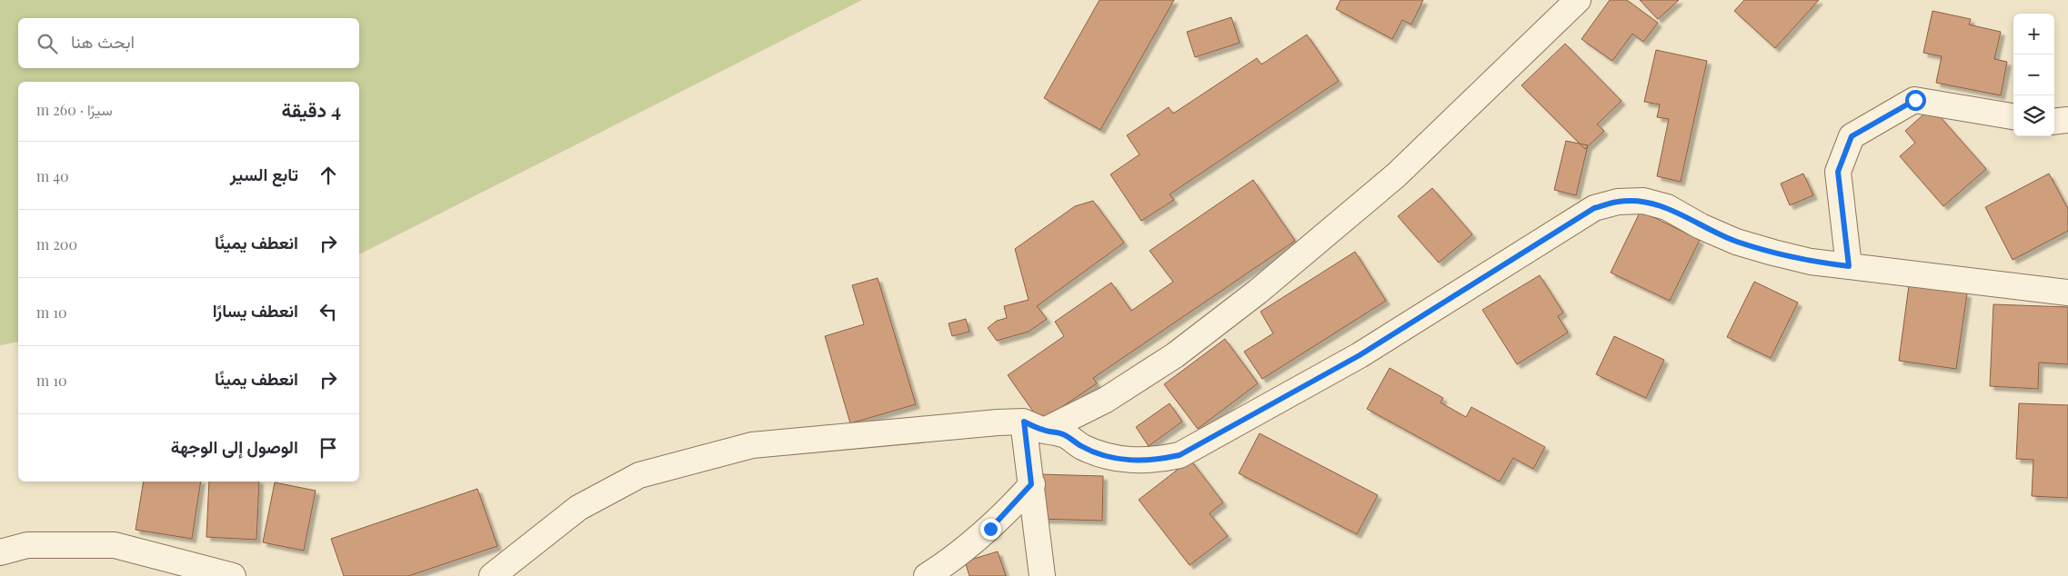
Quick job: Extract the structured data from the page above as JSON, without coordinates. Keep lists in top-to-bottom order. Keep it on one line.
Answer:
{"page":{"map_buttons":["+","−"],"search":"ابحث هنا","heading":["4 دقيقة","سيرًا · 260 m"],"list":[["تابع السير","40 m"],["انعطف يمينًا","200 m"],["انعطف يسارًا","10 m"],["انعطف يمينًا","10 m"],"الوصول إلى الوجهة"]}}
